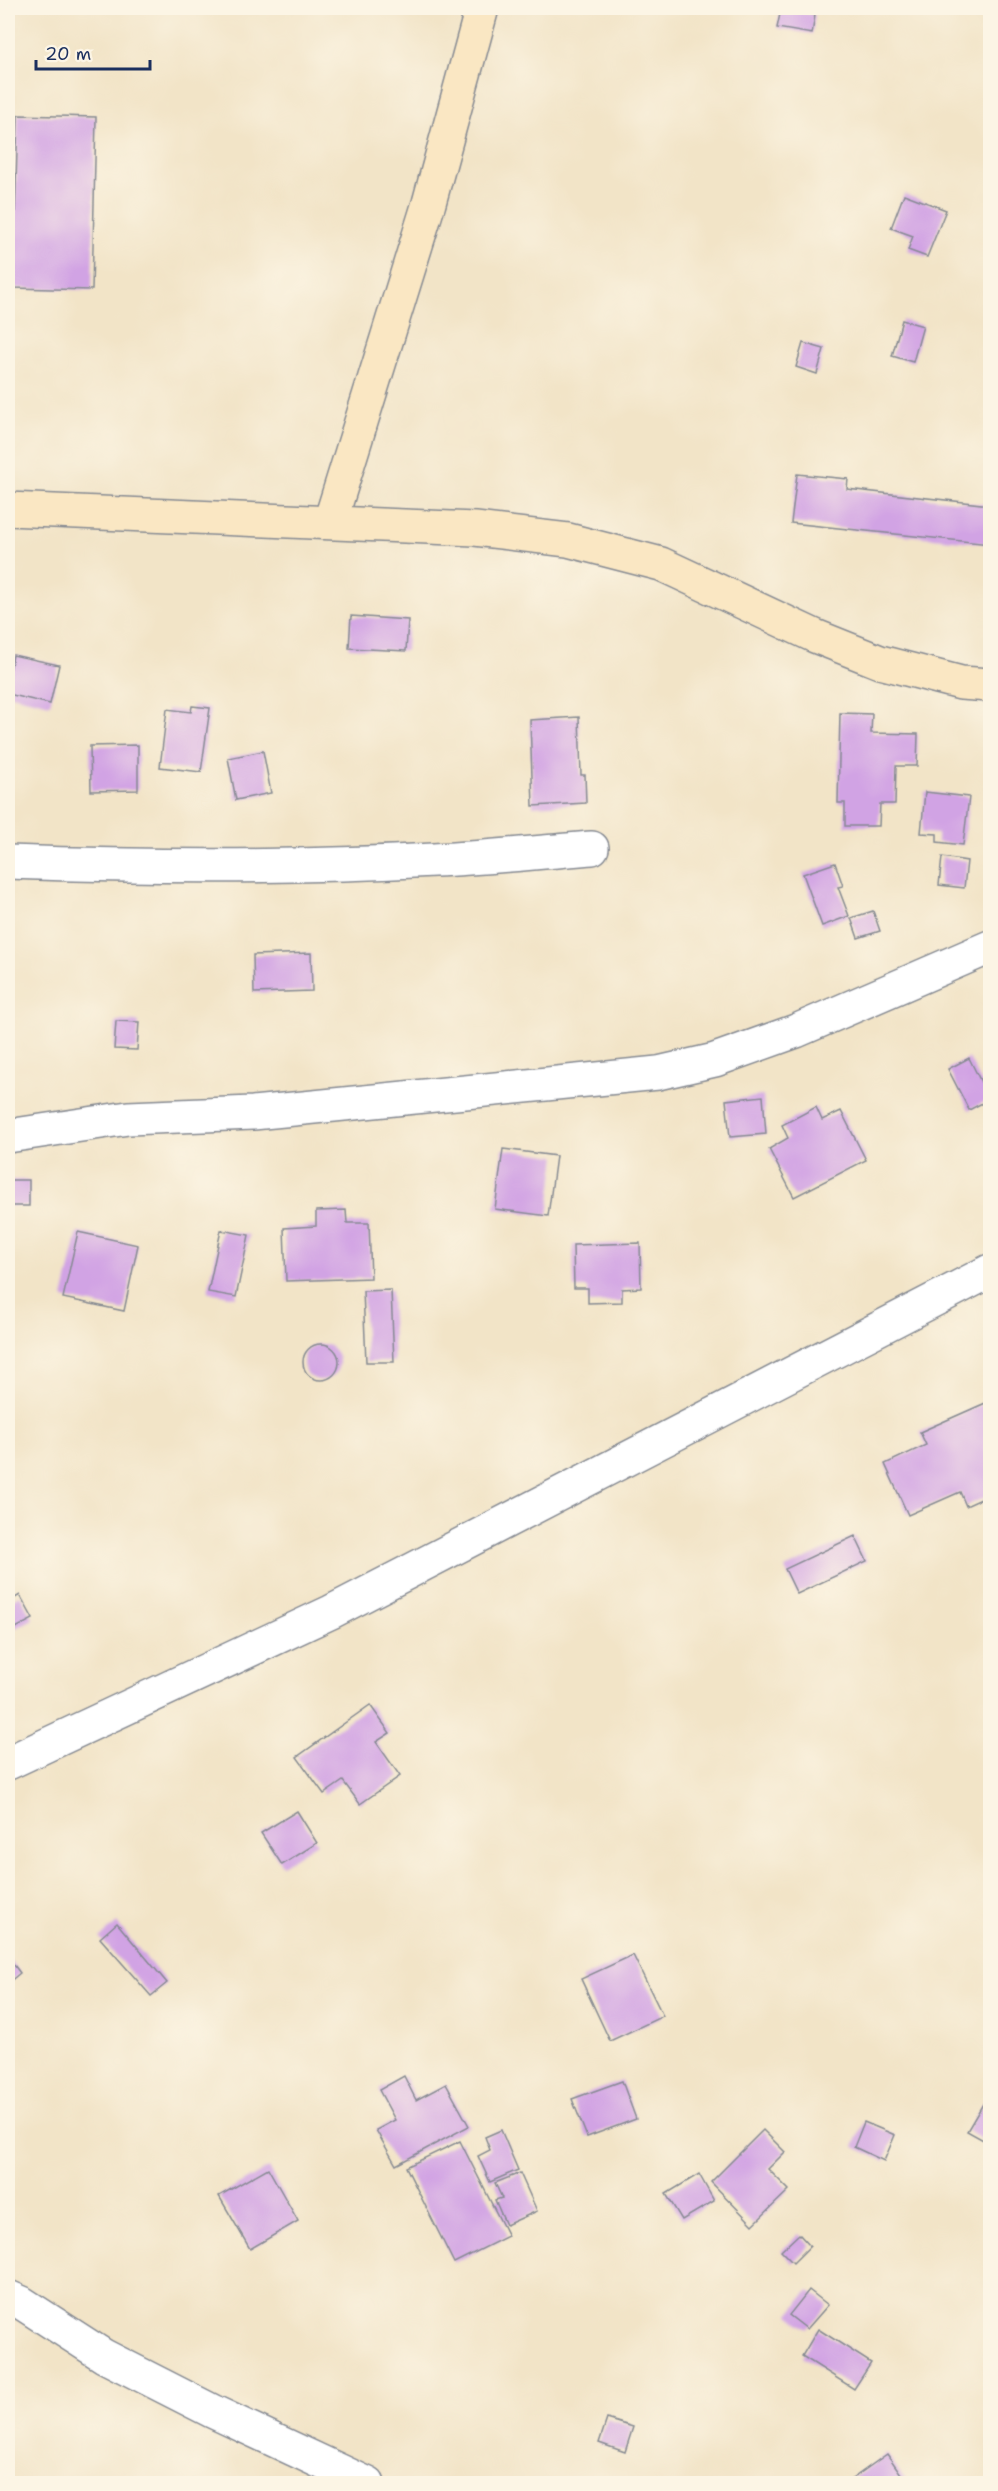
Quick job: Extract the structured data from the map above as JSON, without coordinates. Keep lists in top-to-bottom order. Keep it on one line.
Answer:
{"scale_bar":"20 m"}
